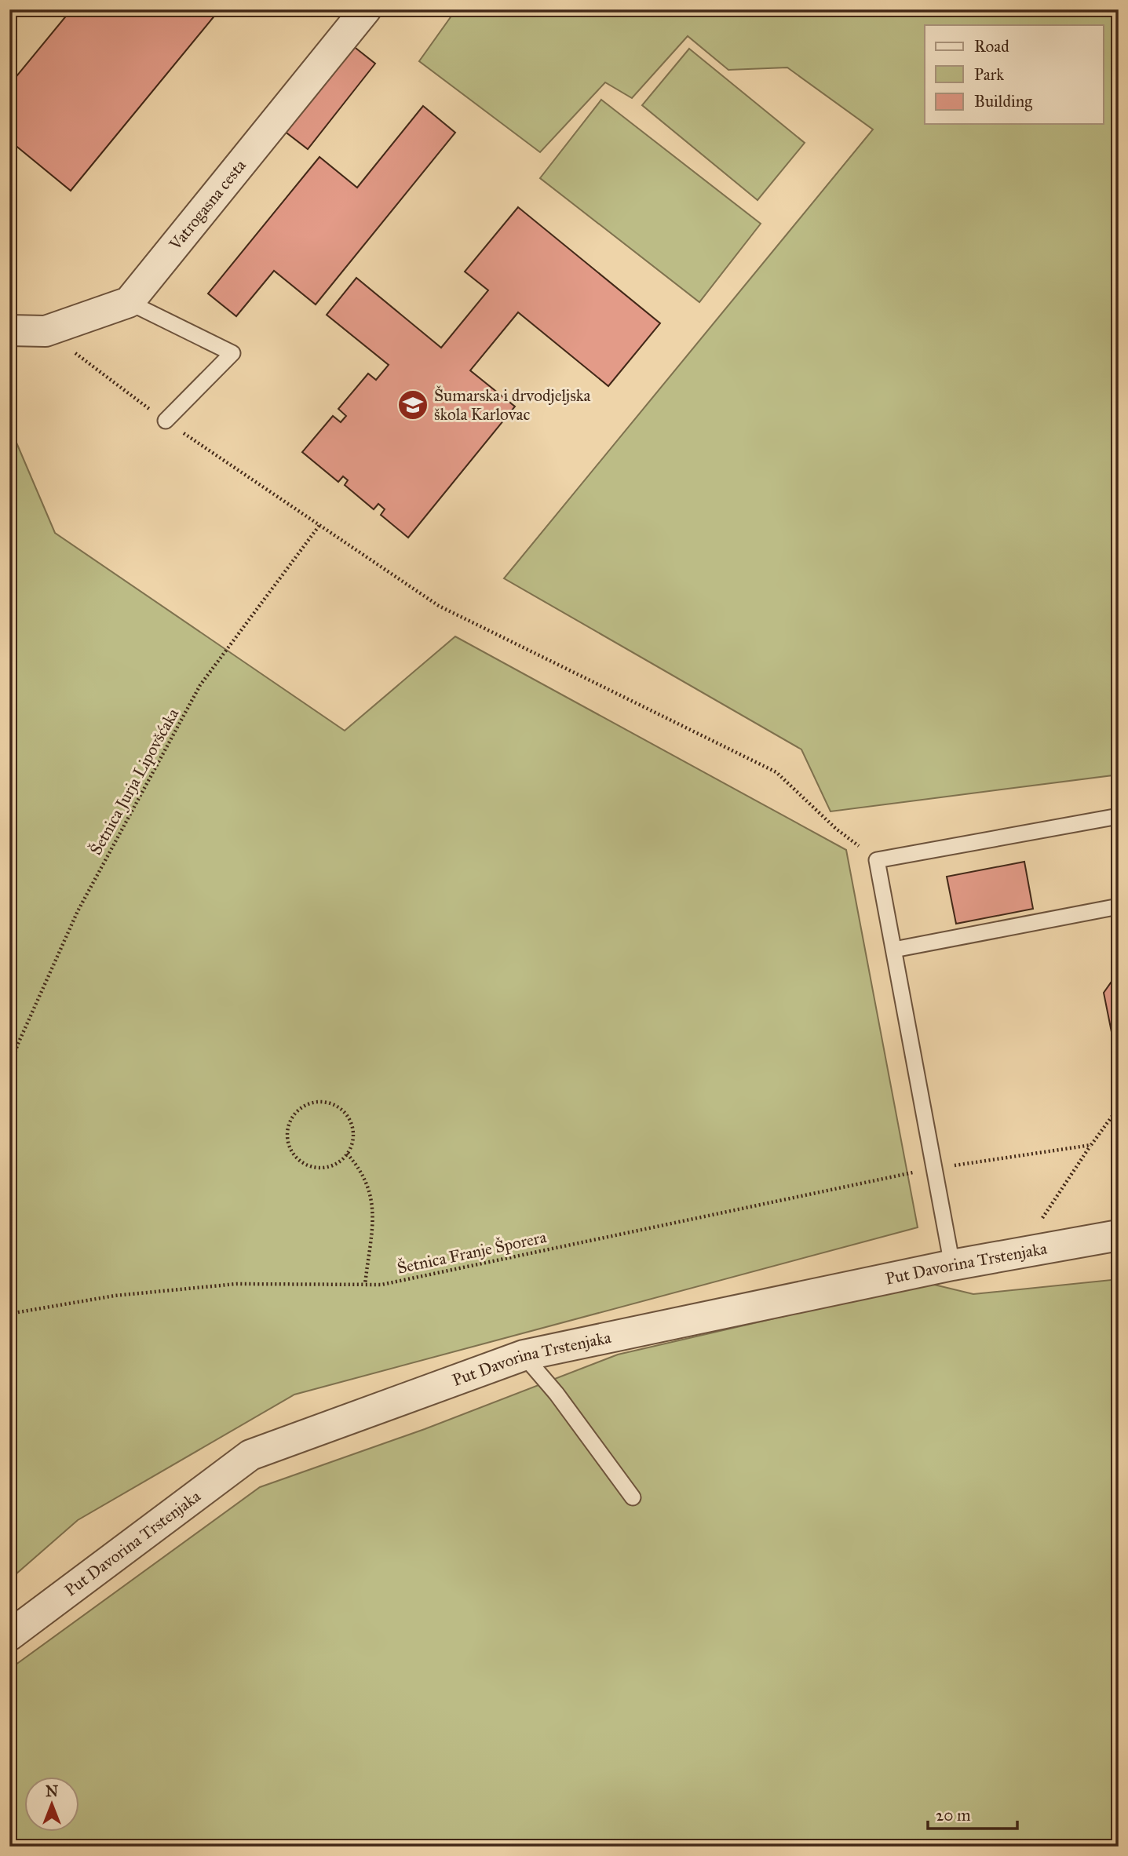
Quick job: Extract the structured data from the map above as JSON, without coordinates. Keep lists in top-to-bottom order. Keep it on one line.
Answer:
{"streets":{"street":["Vatrogasna cesta","Put Davorina Trstenjaka"],"path":["Šetnica Jurja Lipovšćaka","Šetnica Franje Šporera"]},"places":{"school or university":["Šumarska i drvodjeljska škola Karlovac"]},"legend":["Road","Park","Building"],"scale_bar":"20 m","north":"top"}
